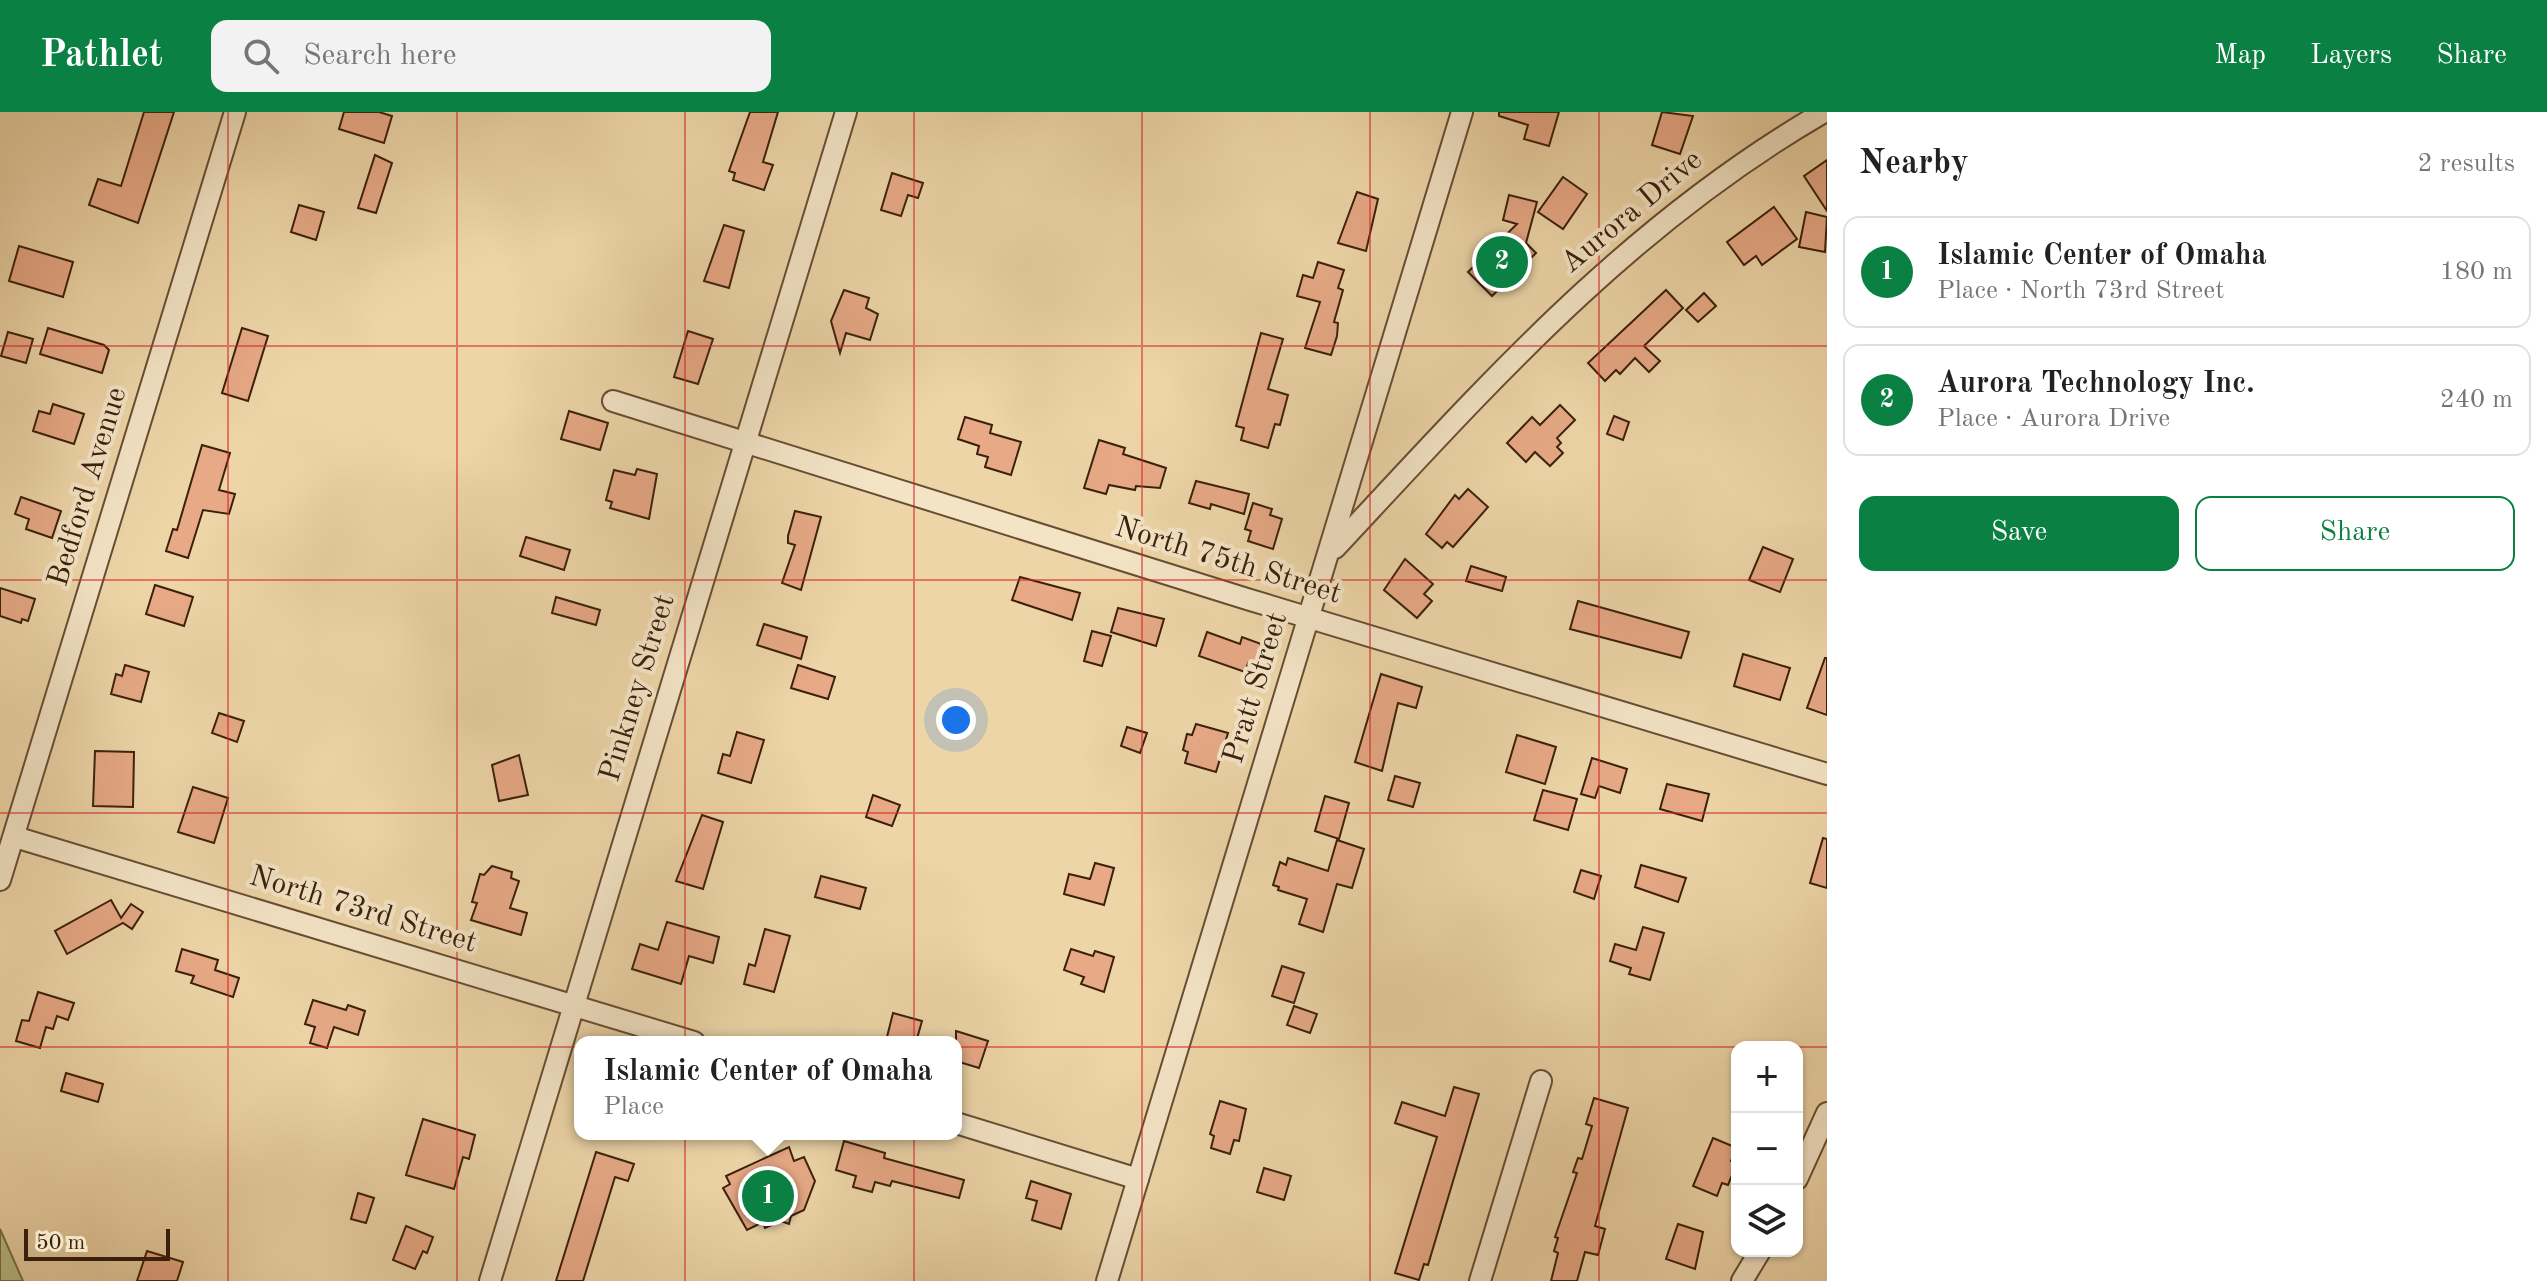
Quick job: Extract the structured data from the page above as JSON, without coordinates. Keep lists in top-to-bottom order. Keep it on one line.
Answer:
{"streets":{"street":["Aurora Drive","Bedford Avenue","North 75th Street","Pinkney Street","Pratt Street","North 73rd Street"]},"crossings":[["Aurora Drive","Pratt Street"],["Bedford Avenue","North 73rd Street"],["North 75th Street","Pinkney Street"],["North 75th Street","Pratt Street"],["Pinkney Street","North 73rd Street"]],"scale_bar":"50 m","page":{"header":"Pathlet","search":"Search here","nav":["Map","Layers","Share"],"heading":["Nearby","2 results"],"list":[{"mark":"1","name":"Islamic Center of Omaha","note":"Place · North 73rd Street","value":"180 m"},{"mark":"2","name":"Aurora Technology Inc.","note":"Place · Aurora Drive","value":"240 m"}],"pins":["2","1"],"buttons":["Save","Share"],"popup":["Islamic Center of Omaha","Place"],"map_buttons":["+","−"],"scale":"50 m"}}
